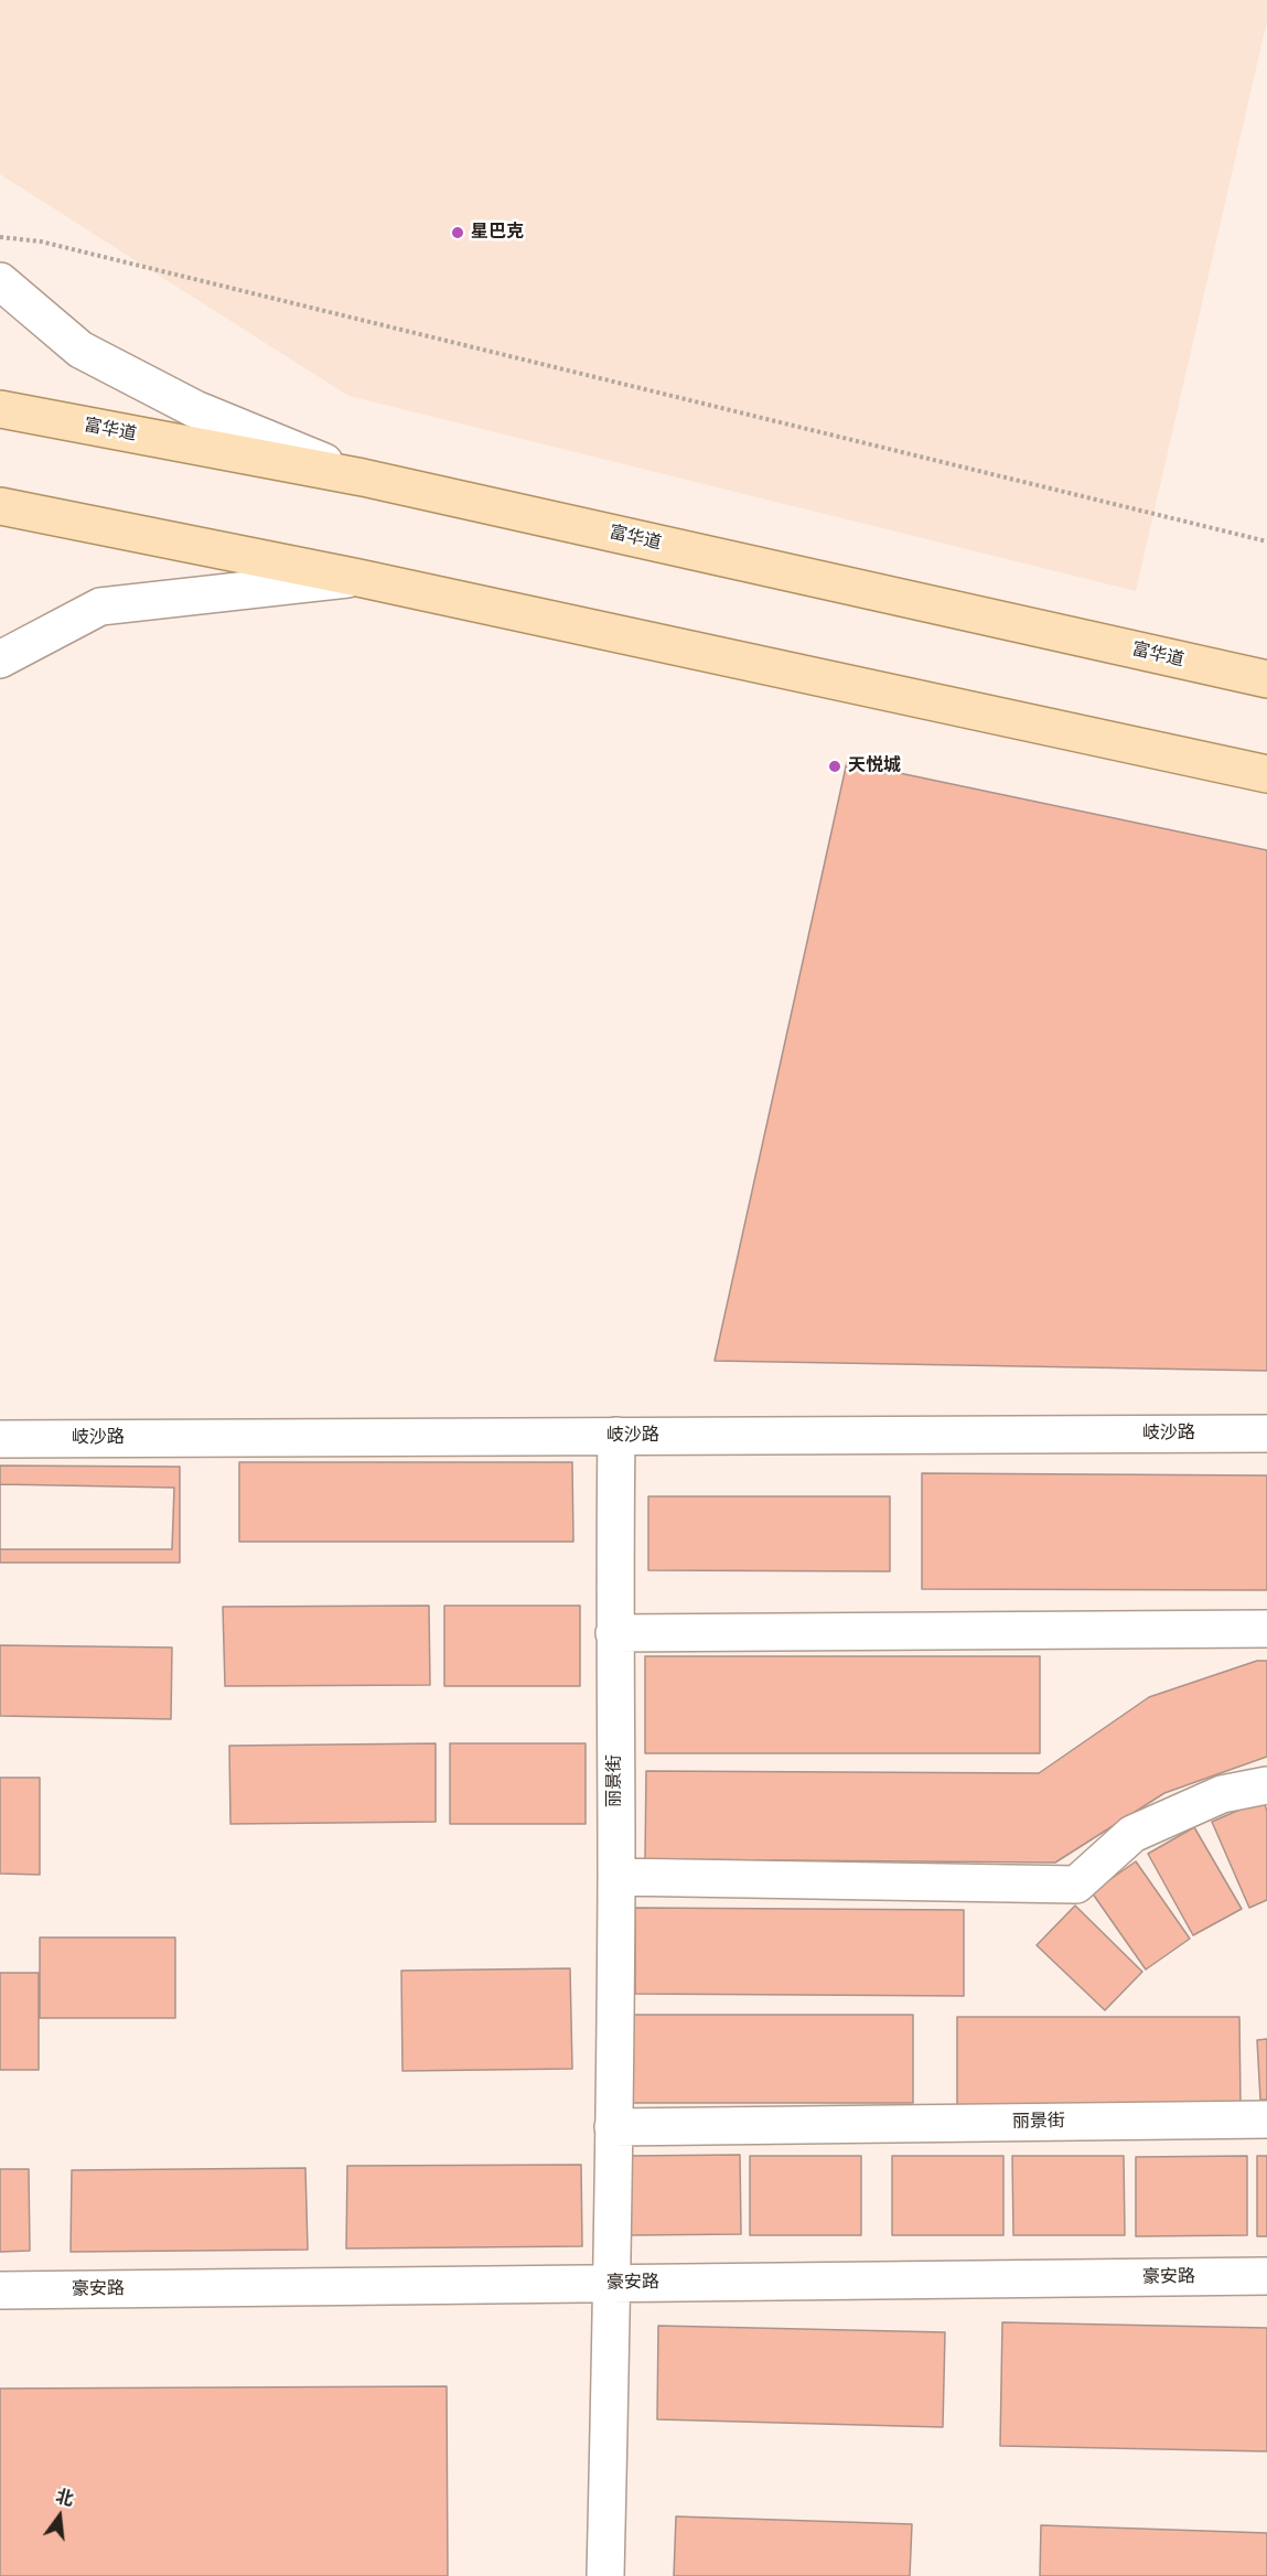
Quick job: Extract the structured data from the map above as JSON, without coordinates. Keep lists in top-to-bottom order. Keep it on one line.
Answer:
{"streets":{"main road":["富华道"],"street":["岐沙路","丽景街","豪安路"]},"crossings":[["岐沙路","丽景街"],["丽景街","豪安路"]],"places":["星巴克","天悦城"],"north":"top"}
